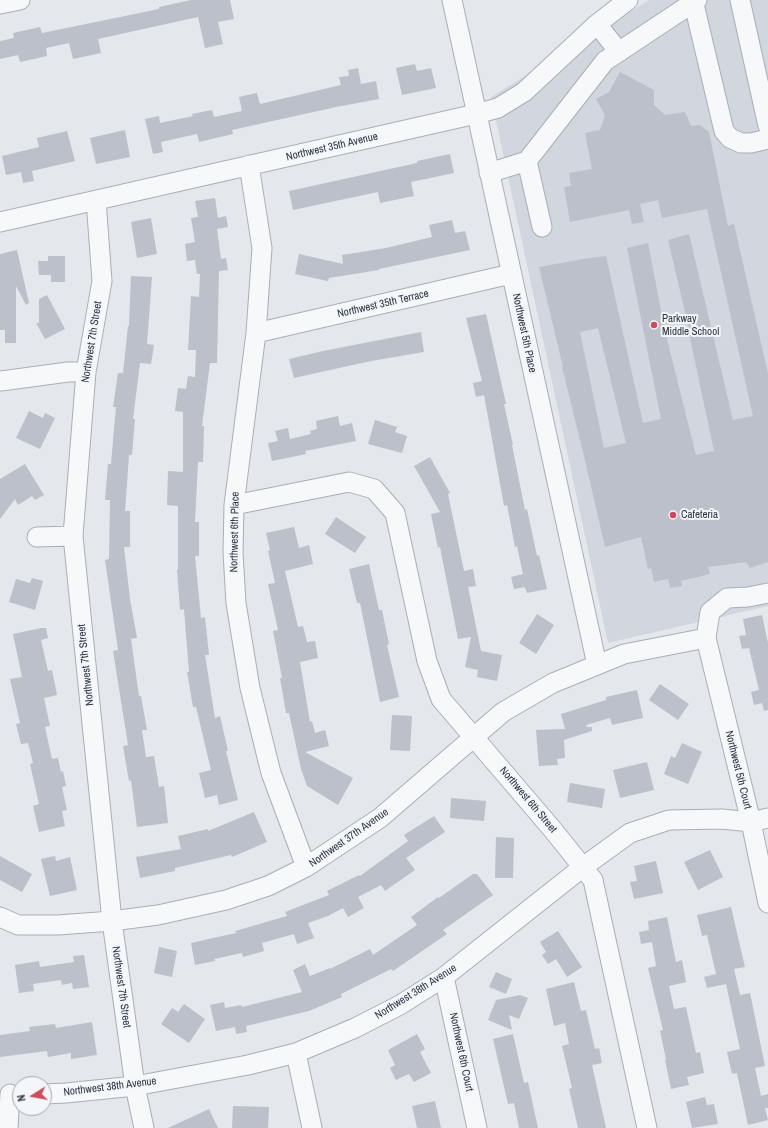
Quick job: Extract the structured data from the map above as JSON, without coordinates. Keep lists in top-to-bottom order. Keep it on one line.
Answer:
{"streets":{"street":["Northwest 35th Avenue","Northwest 35th Terrace","Northwest 5th Place","Northwest 7th Street","Northwest 6th Place","Northwest 5th Court","Northwest 6th Street","Northwest 37th Avenue","Northwest 38th Avenue","Northwest 6th Court"]},"crossings":[["Northwest 35th Avenue","Northwest 5th Place"],["Northwest 35th Avenue","Northwest 7th Street"],["Northwest 35th Avenue","Northwest 6th Place"],["Northwest 35th Terrace","Northwest 5th Place"],["Northwest 35th Terrace","Northwest 6th Place"],["Northwest 5th Place","Northwest 37th Avenue"],["Northwest 7th Street","Northwest 37th Avenue"],["Northwest 7th Street","Northwest 38th Avenue"],["Northwest 6th Place","Northwest 6th Street"],["Northwest 6th Place","Northwest 37th Avenue"],["Northwest 5th Court","Northwest 37th Avenue"],["Northwest 5th Court","Northwest 38th Avenue"],["Northwest 6th Street","Northwest 37th Avenue"],["Northwest 6th Street","Northwest 38th Avenue"],["Northwest 38th Avenue","Northwest 6th Court"]],"places":["Parkway Middle School","Cafeteria"],"north":"left"}
